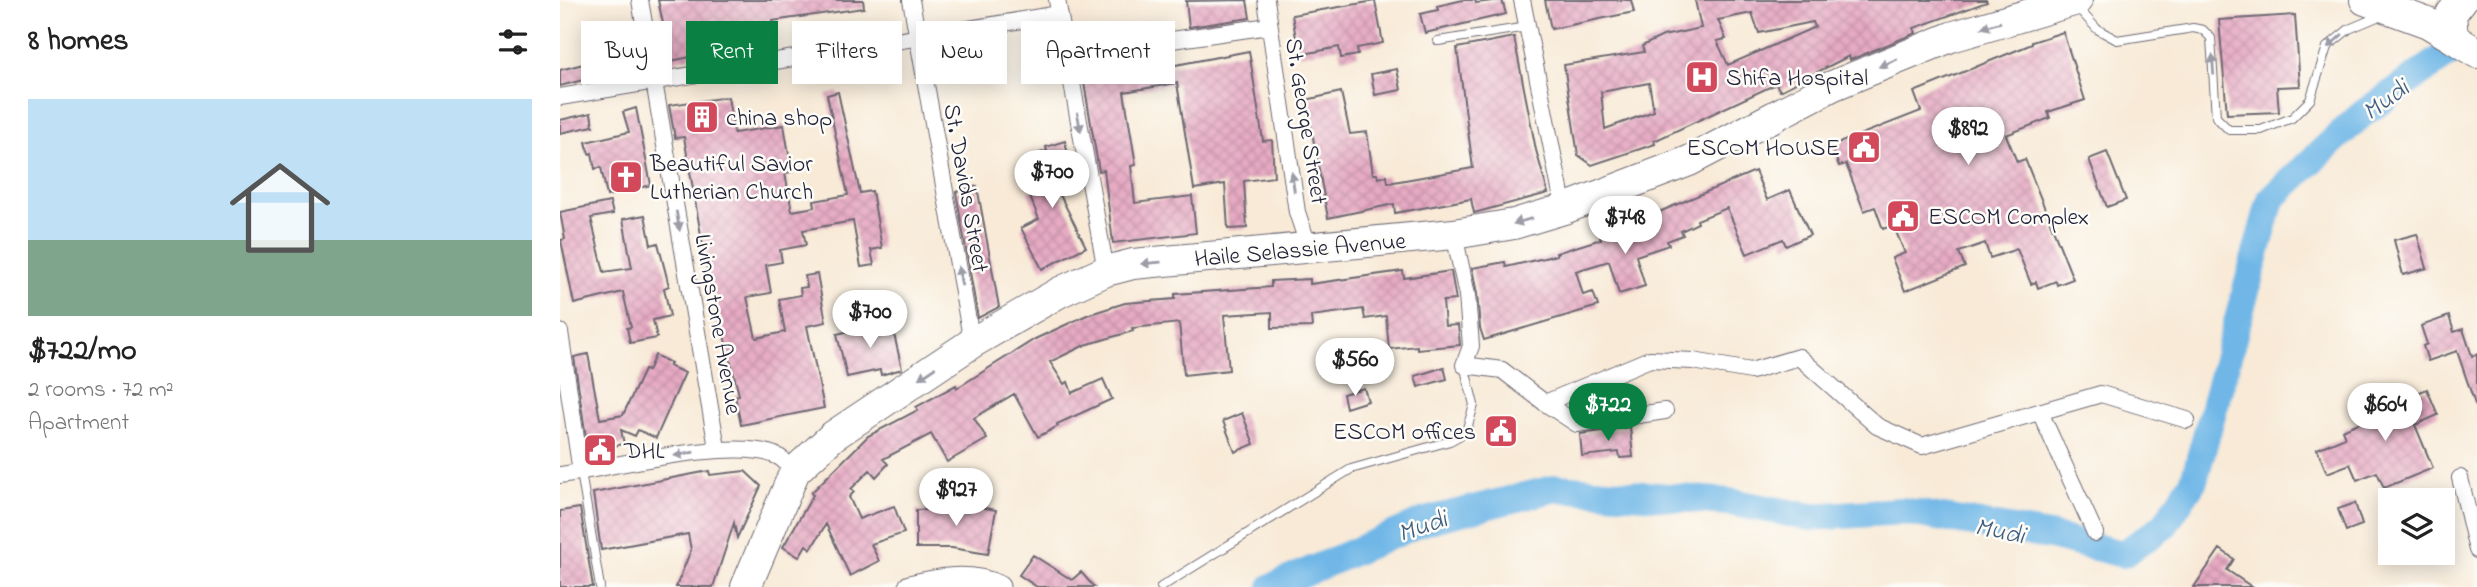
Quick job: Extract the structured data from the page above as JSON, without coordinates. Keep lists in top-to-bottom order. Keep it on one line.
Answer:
{"streets":{"highway":["Haile Selassie Avenue"],"street":["St. George Street","St. Davids Street","Livingstone Avenue"]},"crossings":[["St. George Street","Haile Selassie Avenue"],["St. Davids Street","Haile Selassie Avenue"]],"one_way":["St. George Street","St. Davids Street","Haile Selassie Avenue"],"water":["Mudi"],"places":{"hospital":["Shifa Hospital"],"building":["china shop"],"public building":["ESCOM HOUSE","ESCOM Complex","ESCOM offices","DHL"],"church":["Beautiful Savior Lutherian Church"]},"page":{"heading":"8 homes","chip":["Buy","Rent","Filters","New","Apartment"],"list":[{"name":"$722/mo","note":"2 rooms · 72 m² · Apartment"}],"price":["$892","$700","$748","$700","$560","$722","$604","$927"]}}
